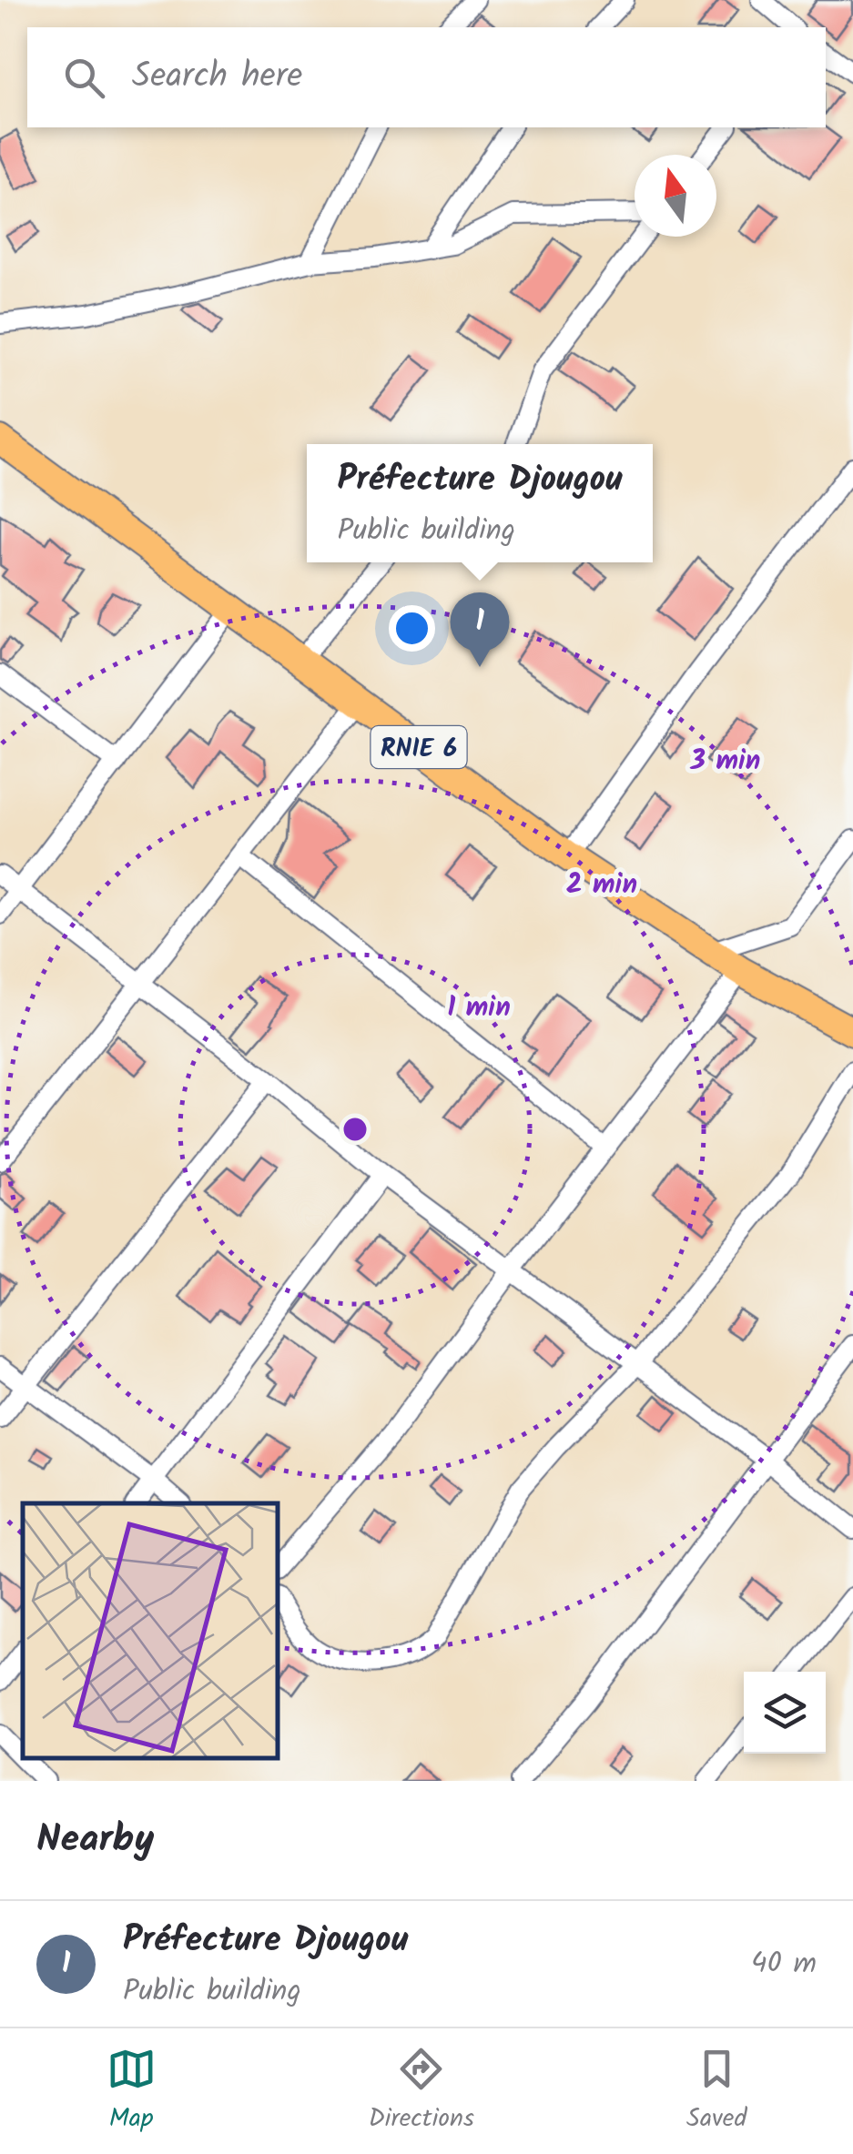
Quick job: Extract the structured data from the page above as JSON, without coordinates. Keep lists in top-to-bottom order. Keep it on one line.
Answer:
{"streets":{"main road":["RNIE 6"]},"north":"top","page":{"search":"Search here","popup":["Préfecture Djougou","Public building"],"pins":"1","heading":"Nearby","list":[{"mark":"1","name":"Préfecture Djougou","note":"Public building","value":"40 m"}],"nav":["Map","Directions","Saved"]},"rings":["3 min","2 min","1 min"]}
